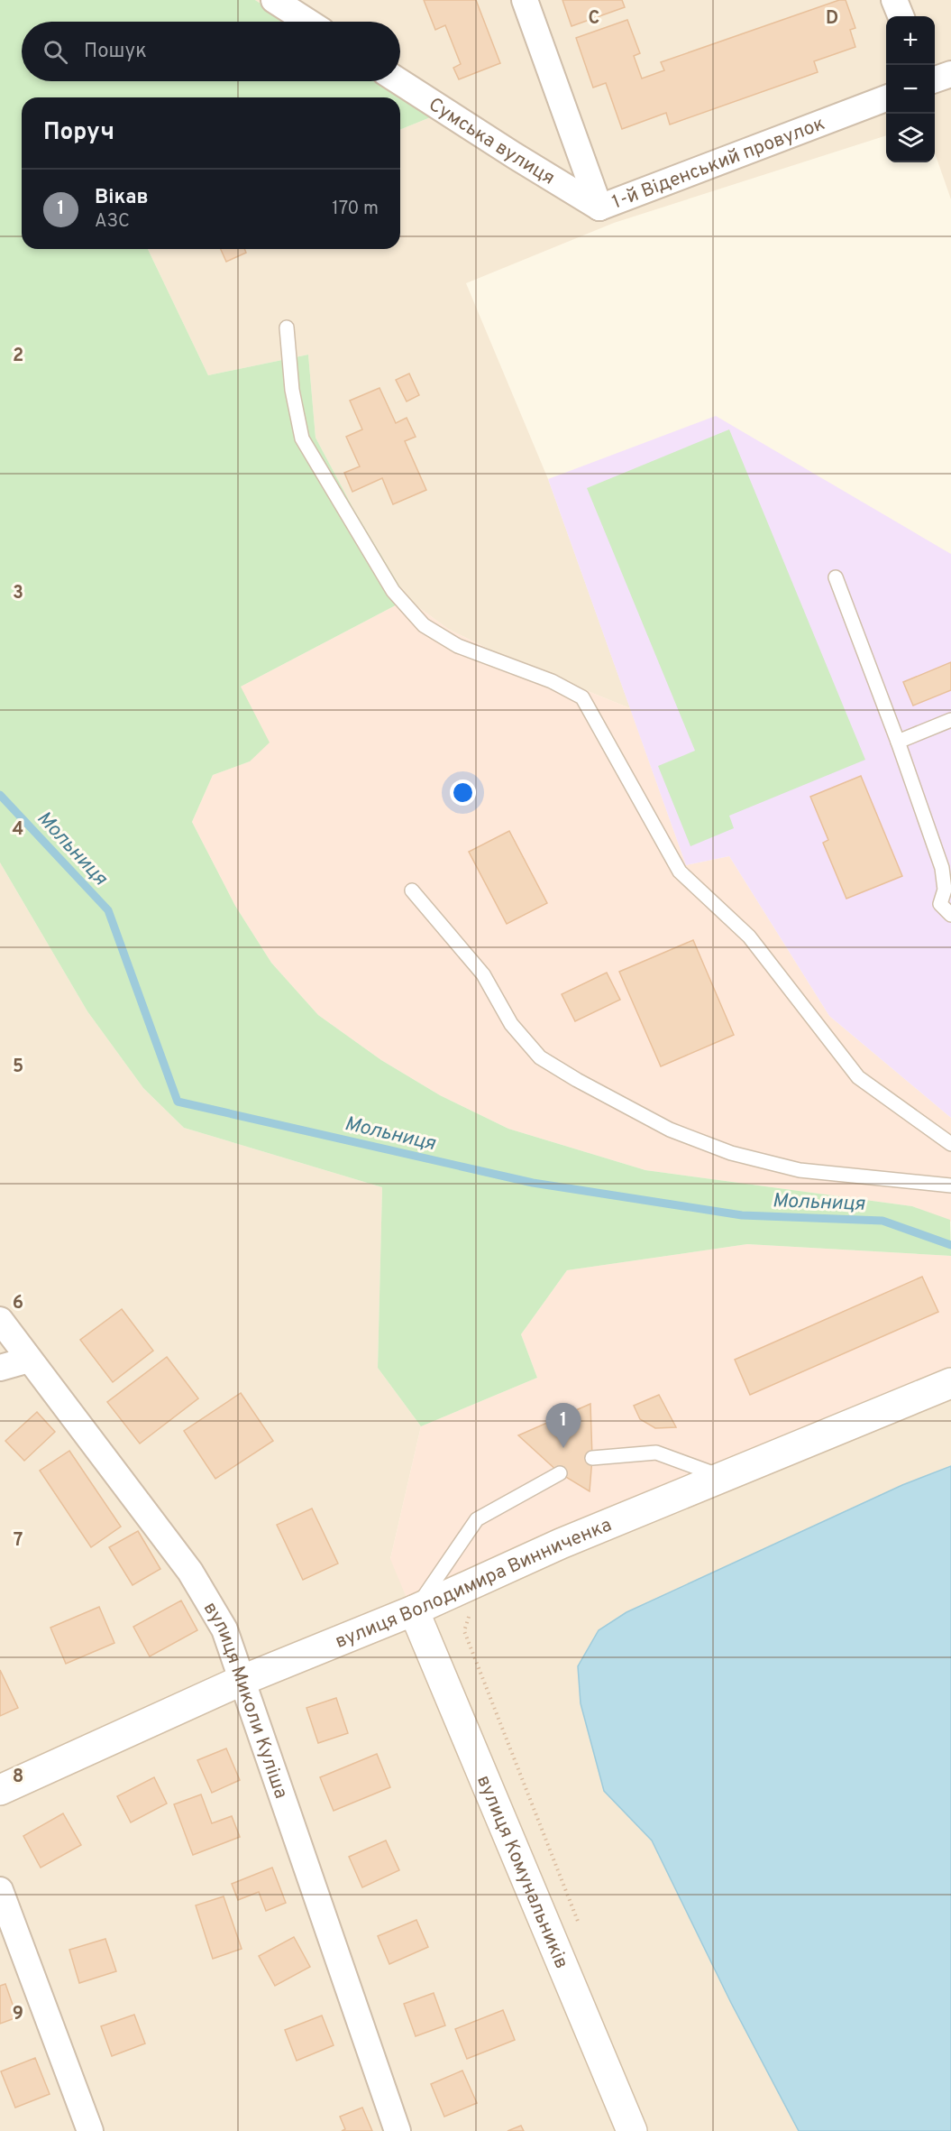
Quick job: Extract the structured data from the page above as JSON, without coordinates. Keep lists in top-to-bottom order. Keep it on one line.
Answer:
{"streets":{"main road":["вулиця Володимира Винниченка","вулиця Комунальників"],"street":["Сумська вулиця","1-й Віденський провулок","вулиця Миколи Куліша"]},"crossings":[["Сумська вулиця","1-й Віденський провулок"],["вулиця Володимира Винниченка","вулиця Миколи Куліша"],["вулиця Володимира Винниченка","вулиця Комунальників"]],"water":["Мольниця"],"page":{"map_buttons":["+","−"],"search":"Пошук","heading":"Поруч","list":[{"mark":"1","name":"Вікав","note":"АЗС","value":"170 m"}],"pins":"1"},"grid":{"columns":["C","D"],"rows":["2","3","4","5","6","7","8","9"]}}
